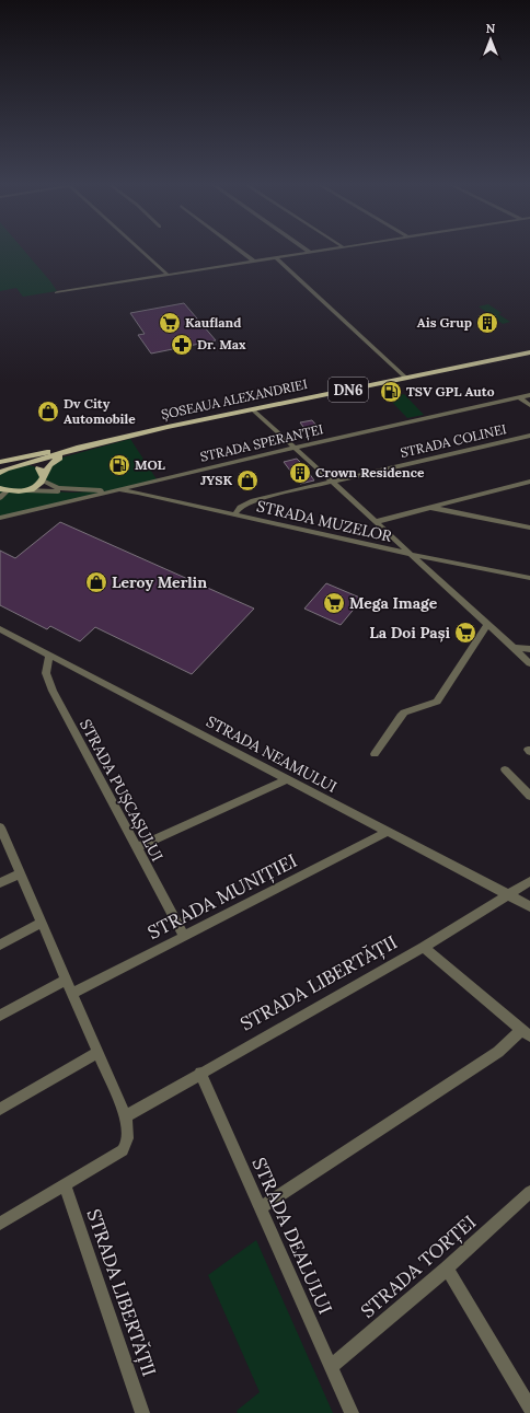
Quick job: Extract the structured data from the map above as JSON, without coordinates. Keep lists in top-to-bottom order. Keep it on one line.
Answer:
{"streets":{"main road":["DN6","ȘOSEAUA ALEXANDRIEI"],"street":["STRADA COLINEI","STRADA SPERANȚEI","STRADA MUZELOR","STRADA NEAMULUI","STRADA PUȘCAȘULUI","STRADA MUNIȚIEI","STRADA LIBERTĂȚII","STRADA DEALULUI","STRADA TORȚEI"]},"crossings":[["DN6","ȘOSEAUA ALEXANDRIEI"],["STRADA COLINEI","STRADA MUZELOR"],["STRADA SPERANȚEI","STRADA MUZELOR"],["STRADA NEAMULUI","STRADA PUȘCAȘULUI"],["STRADA NEAMULUI","STRADA MUNIȚIEI"],["STRADA NEAMULUI","STRADA LIBERTĂȚII"],["STRADA PUȘCAȘULUI","STRADA MUNIȚIEI"],["STRADA LIBERTĂȚII","STRADA DEALULUI"],["STRADA DEALULUI","STRADA TORȚEI"]],"places":{"supermarket":["Kaufland","Mega Image","La Doi Pași"],"building":["Ais Grup","Crown Residence"],"pharmacy":["Dr. Max"],"fuel station":["TSV GPL Auto","MOL"],"shop":["Dv City Automobile","JYSK","Leroy Merlin"]},"north":"top"}
